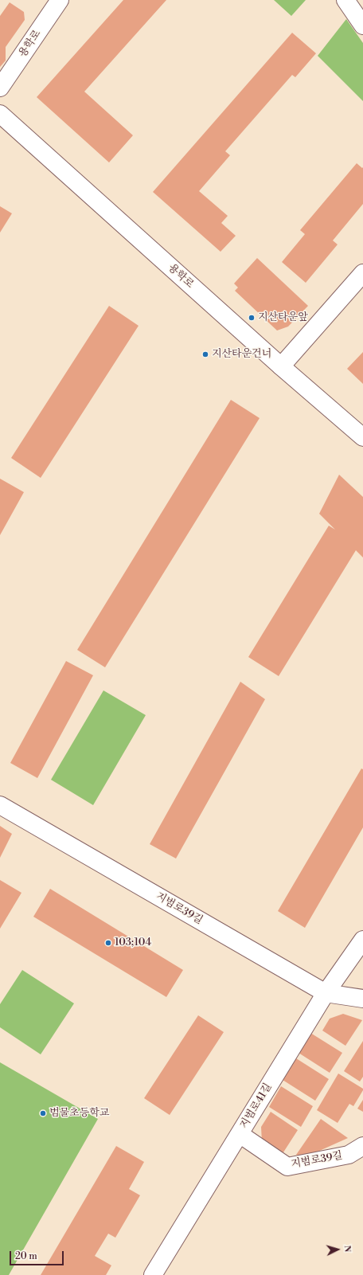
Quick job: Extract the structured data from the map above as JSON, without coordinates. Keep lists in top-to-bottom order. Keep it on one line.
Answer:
{"streets":{"street":["용학로","지범로39길","지범로41길"]},"crossings":[["지범로39길","지범로41길"]],"places":["지산타운앞","지산타운건너","103;104","범물초등학교"],"scale_bar":"20 m","north":"right"}
